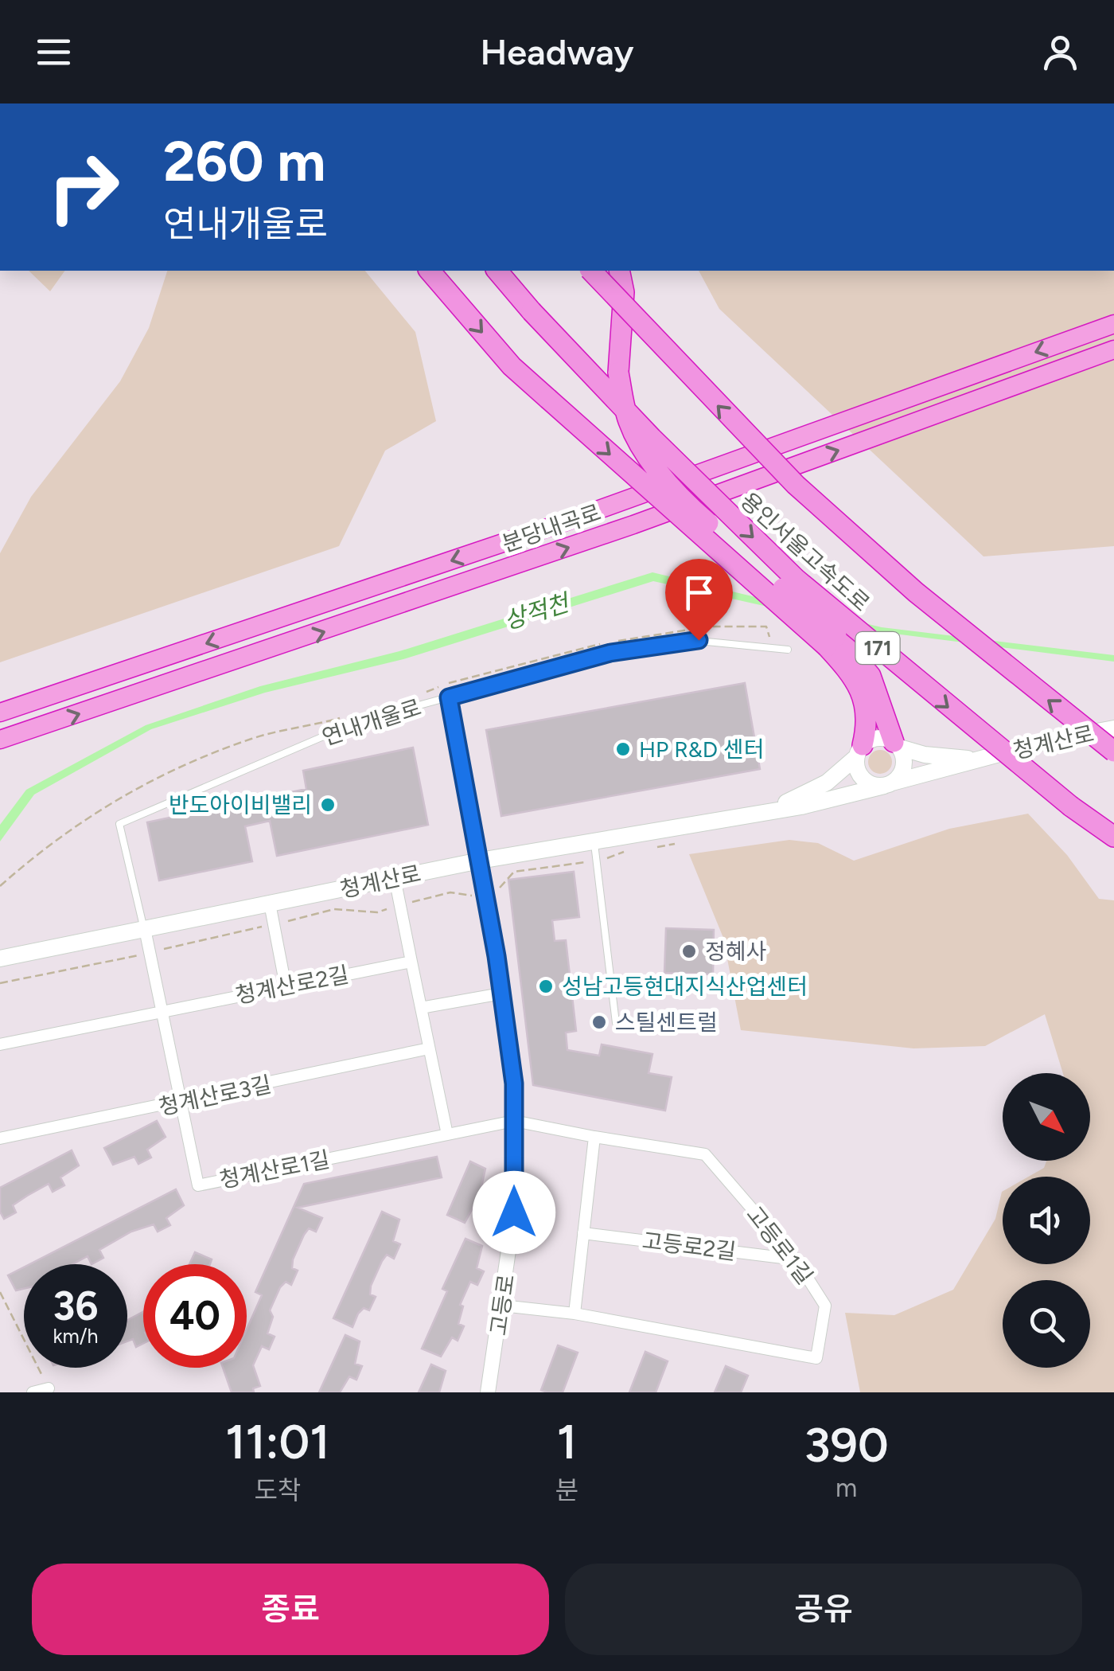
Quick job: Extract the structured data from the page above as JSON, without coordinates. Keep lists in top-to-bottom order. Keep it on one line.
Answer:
{"streets":{"highway":["분당내곡로","용인서울고속도로","171"],"main road":["청계산로"],"street":["청계산로2길","청계산로3길","청계산로1길","고등로1길","고등로2길","고등로"],"lane":["연내개울로"]},"crossings":[["연내개울로","청계산로"],["연내개울로","청계산로1길"],["연내개울로","고등로"],["청계산로","청계산로1길"],["청계산로","고등로"],["청계산로2길","청계산로1길"],["청계산로3길","청계산로1길"],["청계산로1길","고등로1길"],["청계산로1길","고등로"],["고등로1길","고등로2길"],["고등로1길","고등로"]],"water":["상적천"],"places":["HP R&D 센터","반도아이비밸리","정혜사","성남고등현대지식산업센터","스틸센트럴"],"north":"bottom right","page":{"header":"Headway","turn":["260 m","연내개울로"],"speed":"36 km/h","limit":"40","eta":["11:01","도착","1","분","390","m"],"buttons":["종료","공유"]}}
